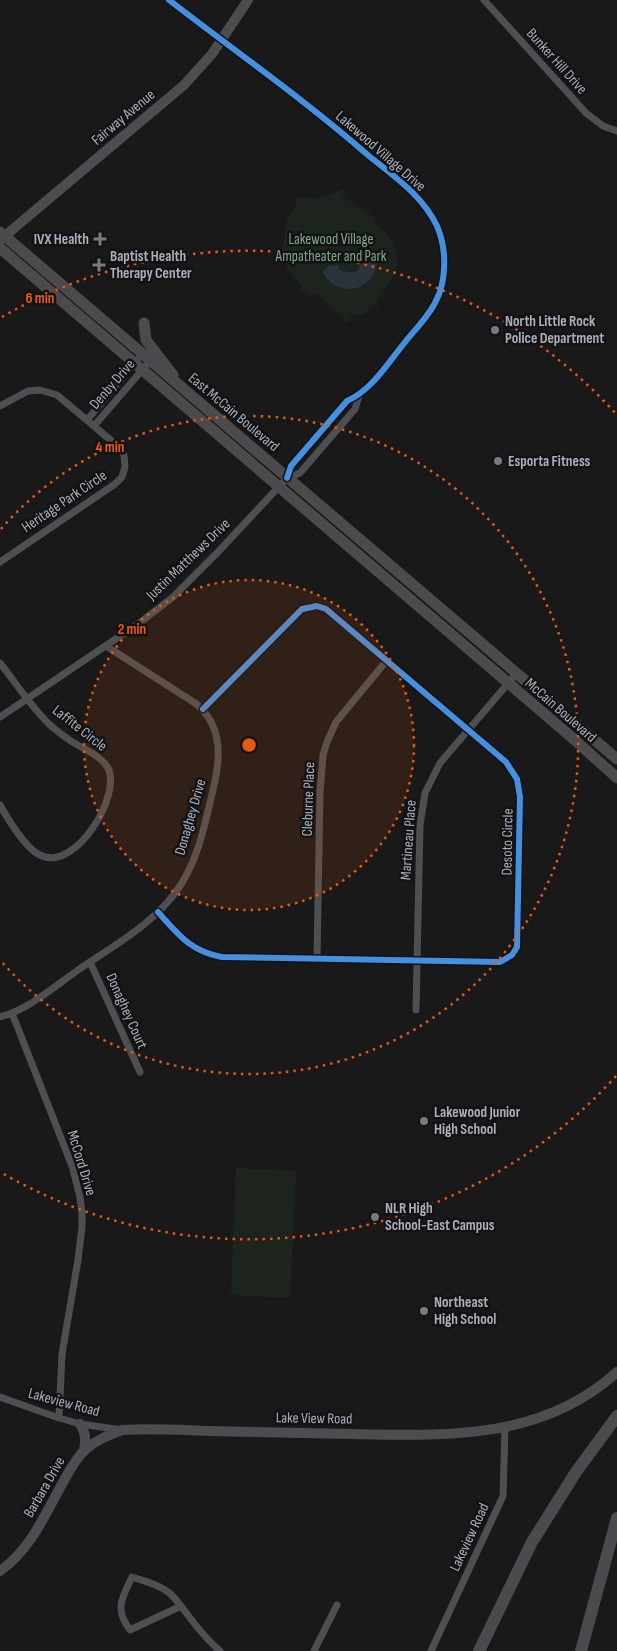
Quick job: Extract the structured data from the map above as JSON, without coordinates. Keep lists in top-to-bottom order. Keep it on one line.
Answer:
{"streets":{"main road":["East McCain Boulevard","McCain Boulevard"],"street":["Bunker Hill Drive","Fairway Avenue","Lakewood Village Drive","Denby Drive","Heritage Park Circle","Justin Matthews Drive","Laffite Circle","Cleburne Place","Donaghey Drive","Martineau Place","Desoto Circle","Donaghey Court","McCord Drive","Lakeview Road","Lake View Road","Barbara Drive"]},"crossings":[["Fairway Avenue","Lakewood Village Drive"],["Fairway Avenue","East McCain Boulevard"],["Lakewood Village Drive","East McCain Boulevard"],["Lakewood Village Drive","Justin Matthews Drive"],["Denby Drive","East McCain Boulevard"],["Denby Drive","Heritage Park Circle"],["East McCain Boulevard","Justin Matthews Drive"],["East McCain Boulevard","McCain Boulevard"],["East McCain Boulevard","Martineau Place"],["Justin Matthews Drive","Laffite Circle"],["Justin Matthews Drive","Donaghey Drive"],["McCain Boulevard","Martineau Place"],["Cleburne Place","Desoto Circle"],["Donaghey Drive","Desoto Circle"],["Donaghey Drive","Donaghey Court"],["Donaghey Drive","McCord Drive"],["Martineau Place","Desoto Circle"],["McCord Drive","Lakeview Road"],["Lakeview Road","Lake View Road"],["Lakeview Road","Barbara Drive"],["Lake View Road","Barbara Drive"]],"parks":["Lakewood Village Ampatheater and Park"],"places":{"health":["IVX Health","Baptist Health Therapy Center"],"other":["North Little Rock Police Department","Esporta Fitness","Lakewood Junior High School","NLR High School-East Campus","Northeast High School"]},"rings":["6 min","4 min","2 min"]}
